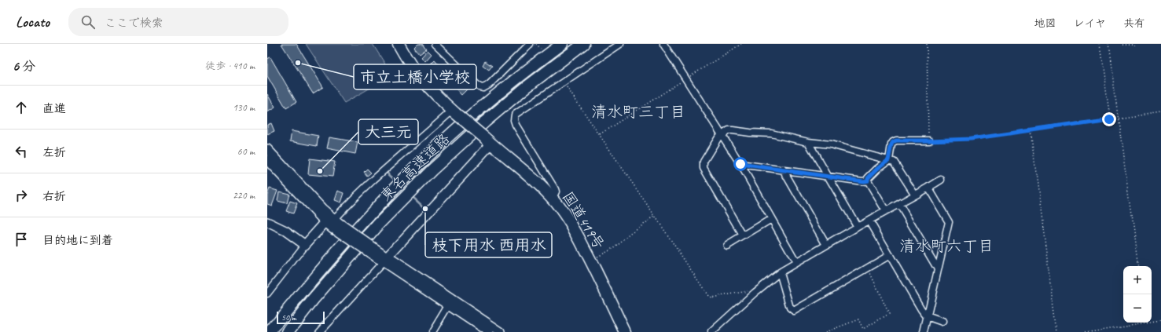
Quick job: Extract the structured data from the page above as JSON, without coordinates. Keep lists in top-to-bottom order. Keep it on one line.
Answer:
{"streets":{"highway":["東名高速道路","国道419号"]},"districts":["清水町三丁目","清水町六丁目"],"places":["市立土橋小学校","大三元","枝下用水 西用水"],"scale_bar":"50 m","page":{"header":"Locato","search":"ここで検索","nav":["地図","レイヤ","共有"],"heading":["6 分","徒歩 · 410 m"],"list":[["直進","130 m"],["左折","60 m"],["右折","220 m"],"目的地に到着"],"map_buttons":["+","−"],"scale":"50 m"}}
